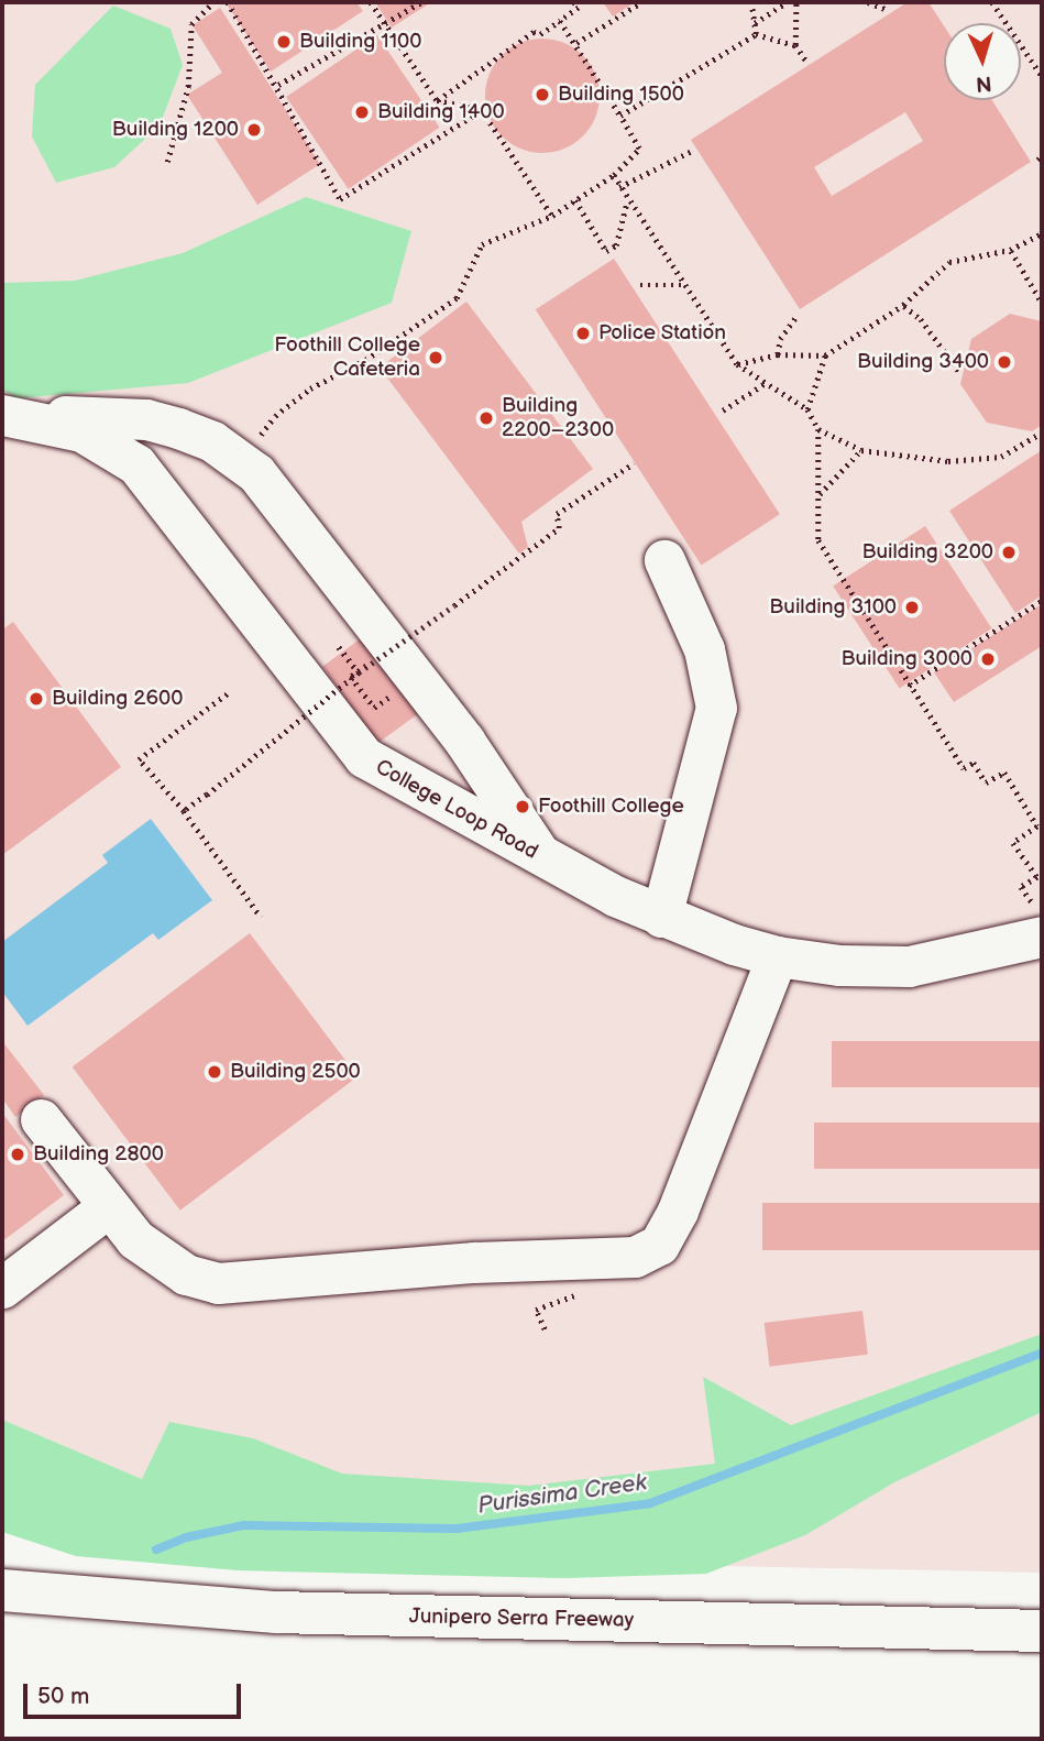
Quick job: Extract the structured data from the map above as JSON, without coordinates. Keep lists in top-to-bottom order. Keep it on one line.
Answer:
{"streets":{"highway":["Junipero Serra Freeway"],"street":["College Loop Road"]},"water":["Purissima Creek"],"places":["Building 1100","Building 1500","Building 1400","Building 1200","Police Station","Foothill College Cafeteria","Building 3400","Building 2200–2300","Building 3200","Building 3100","Building 3000","Building 2600","Foothill College","Building 2500","Building 2800"],"scale_bar":"50 m","north":"bottom"}
